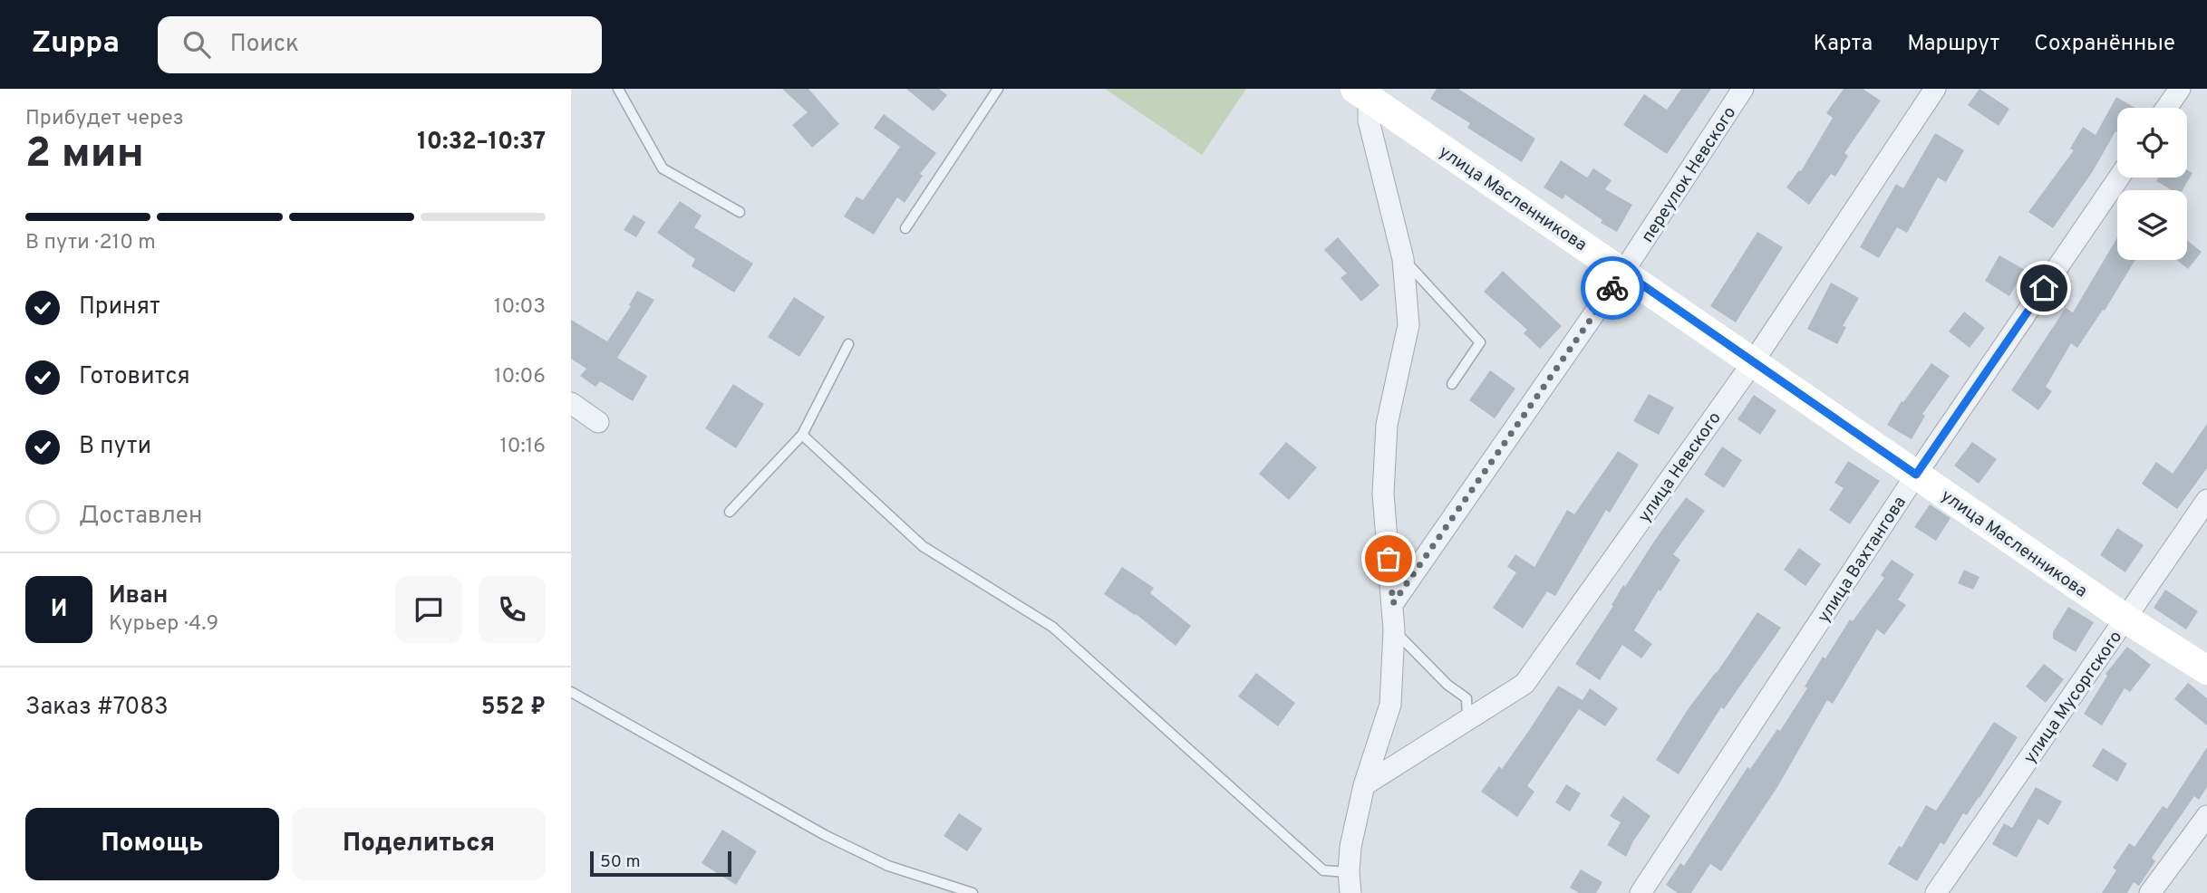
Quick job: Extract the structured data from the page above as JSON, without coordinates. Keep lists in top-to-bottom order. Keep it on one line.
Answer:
{"streets":{"street":["переулок Невского","улица Масленникова","улица Невского","улица Вахтангова","улица Мусоргского"]},"crossings":[["переулок Невского","улица Масленникова"],["улица Масленникова","улица Невского"],["улица Масленникова","улица Вахтангова"],["улица Масленникова","улица Мусоргского"]],"scale_bar":"50 m","page":{"header":"Zuppa","search":"Поиск","nav":["Карта","Маршрут","Сохранённые"],"heading":["2 мин","Прибудет через","10:32–10:37"],"panel":["Иван","Курьер · 4.9","Заказ #7083","552 ₽"],"bar":"В пути · 210 m","list":[["Принят","10:03"],["Готовится","10:06"],["В пути","10:16"],"Доставлен"],"round":"И","buttons":["Помощь","Поделиться"],"scale":"50 m"}}
